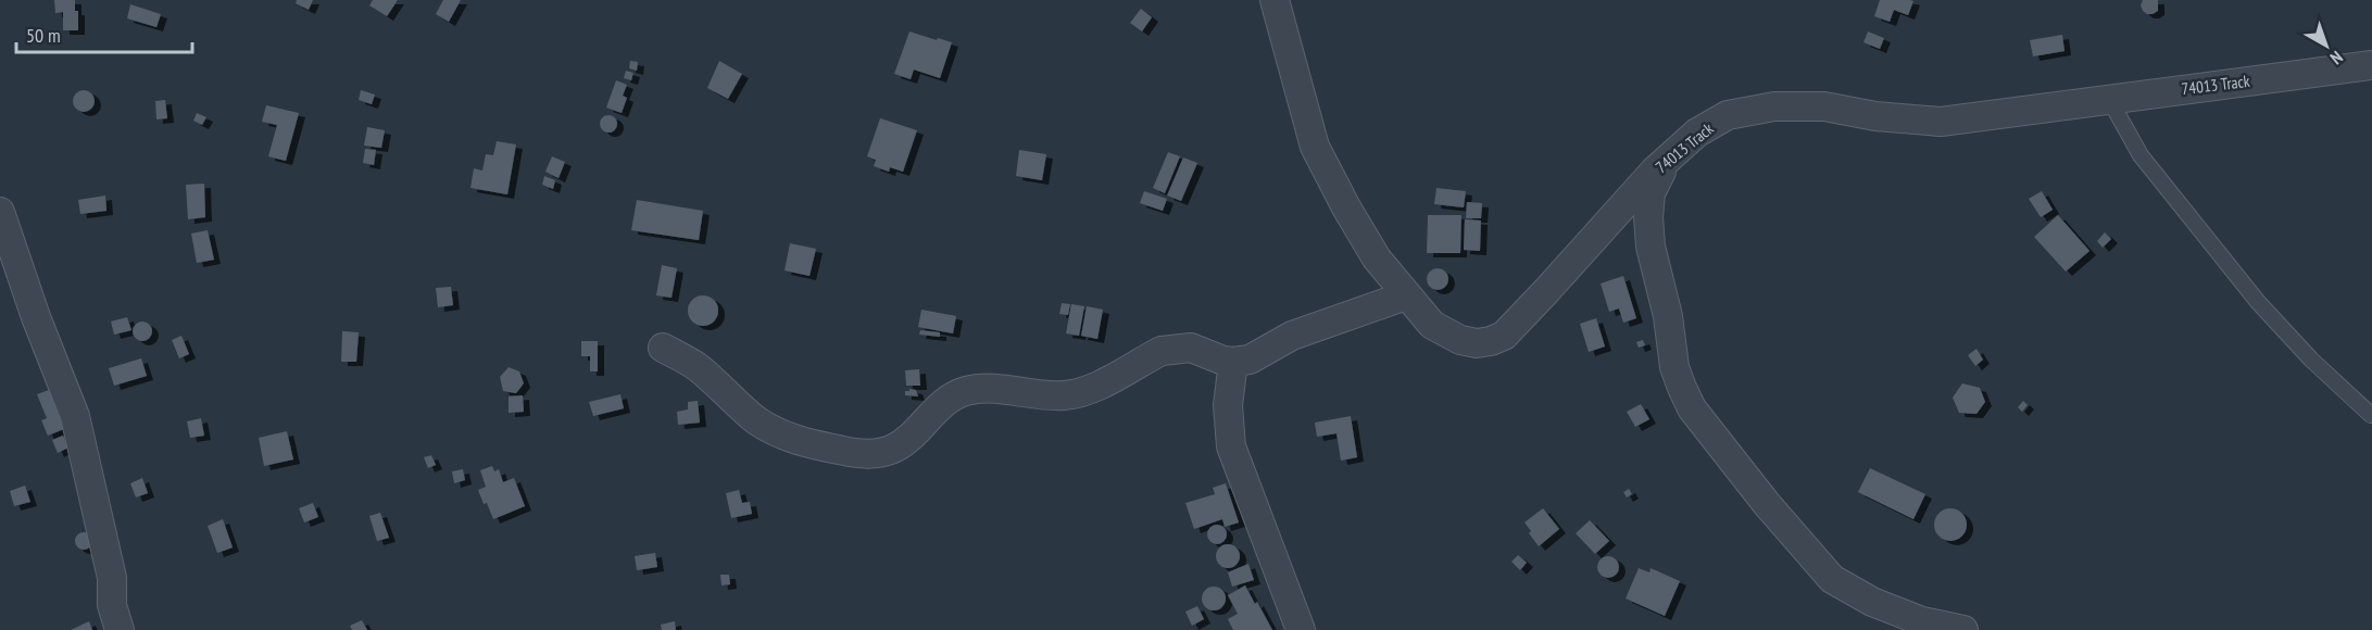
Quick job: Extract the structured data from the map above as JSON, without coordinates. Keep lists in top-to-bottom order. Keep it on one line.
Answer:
{"streets":{"street":["74013 Track"]},"scale_bar":"50 m","north":"bottom right"}
